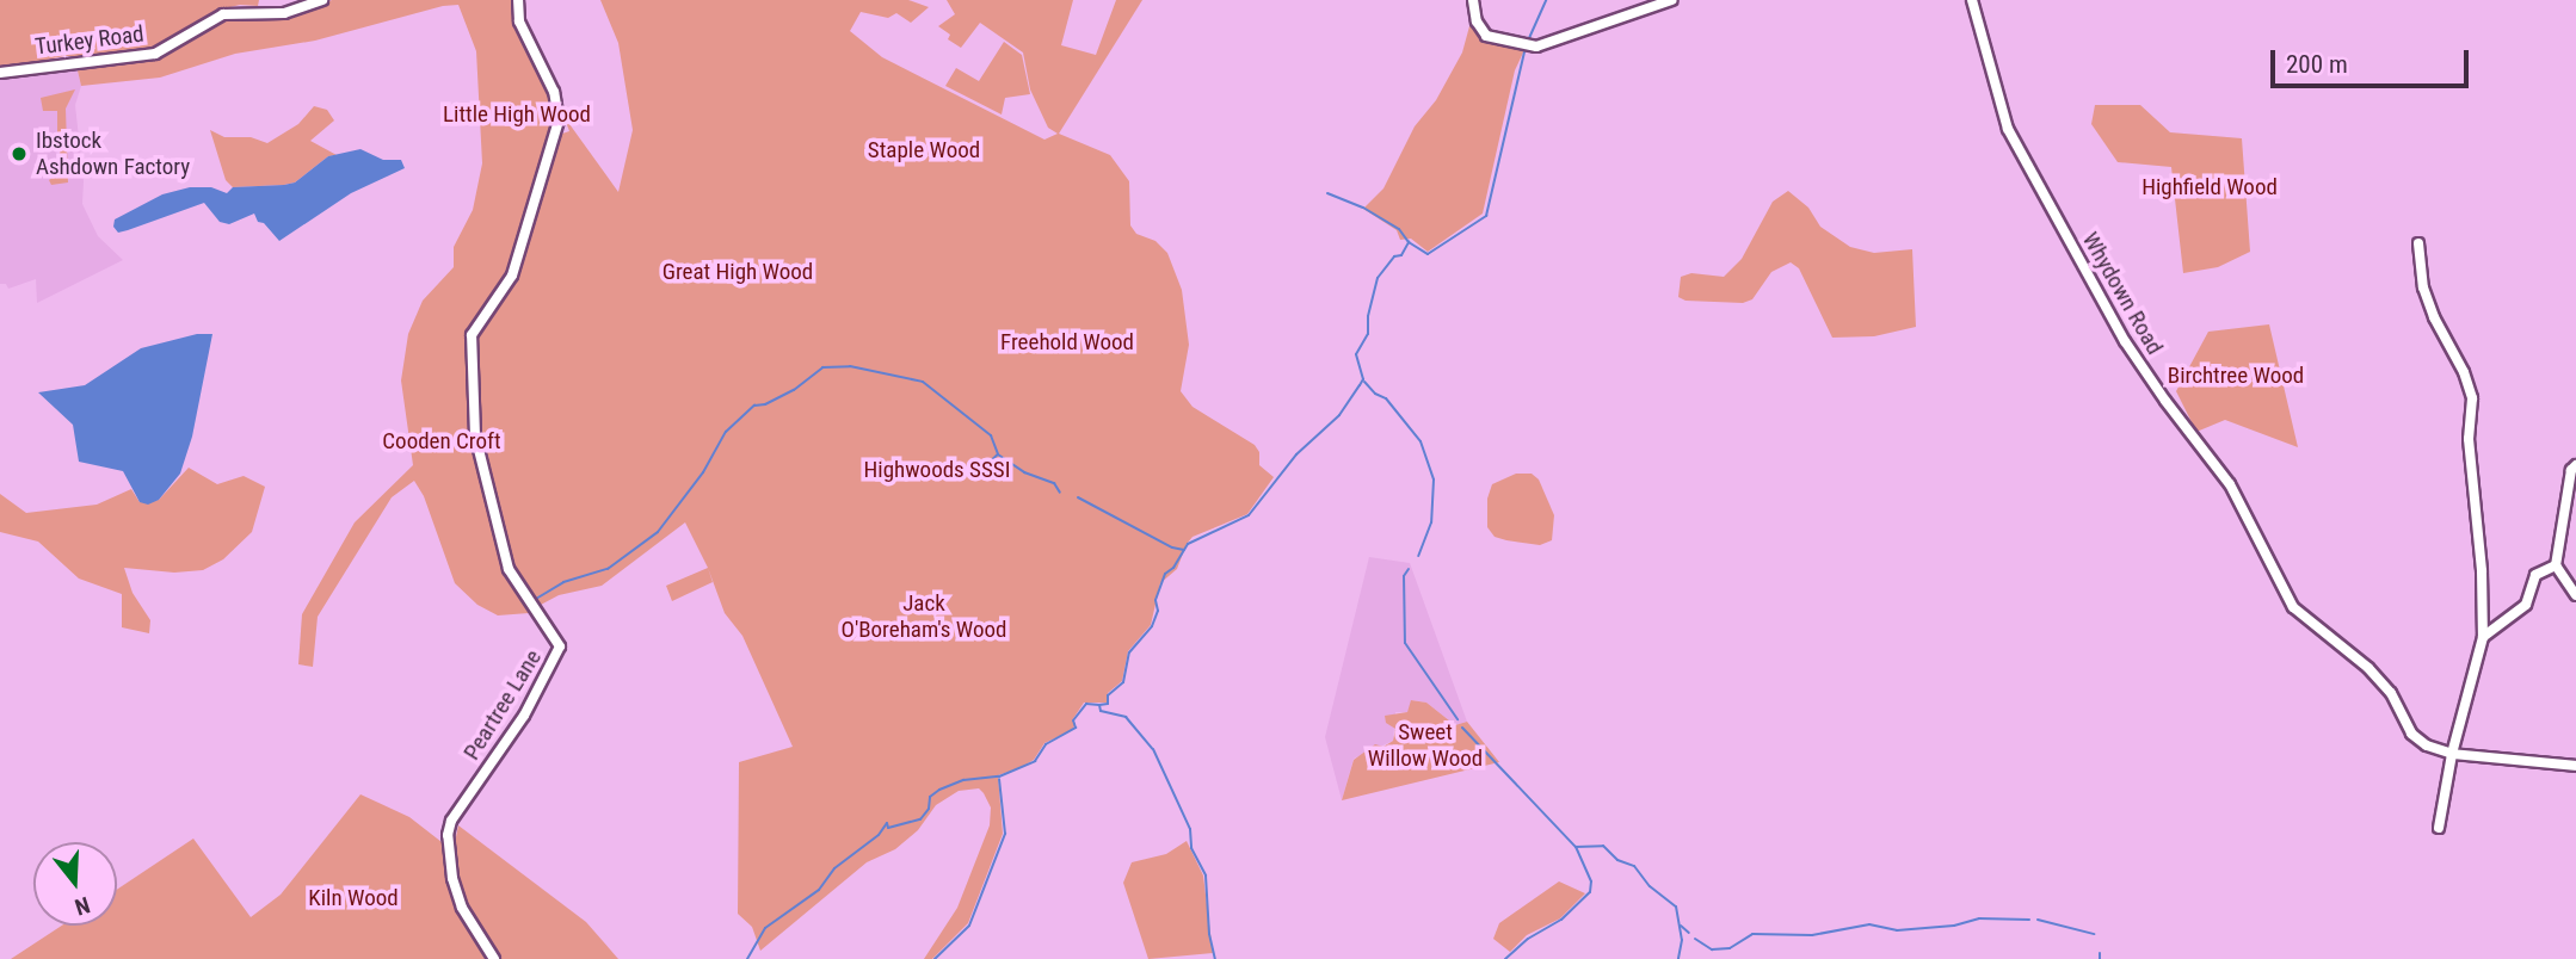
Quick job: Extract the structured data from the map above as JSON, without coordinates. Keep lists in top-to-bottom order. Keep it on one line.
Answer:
{"streets":{"street":["Turkey Road","Whydown Road","Peartree Lane"]},"parks":["Little High Wood","Staple Wood","Highfield Wood","Great High Wood","Freehold Wood","Birchtree Wood","Cooden Croft","Highwoods SSSI","Jack O'Boreham's Wood","Sweet Willow Wood","Kiln Wood"],"places":["Ibstock Ashdown Factory"],"scale_bar":"200 m","north":"bottom"}
